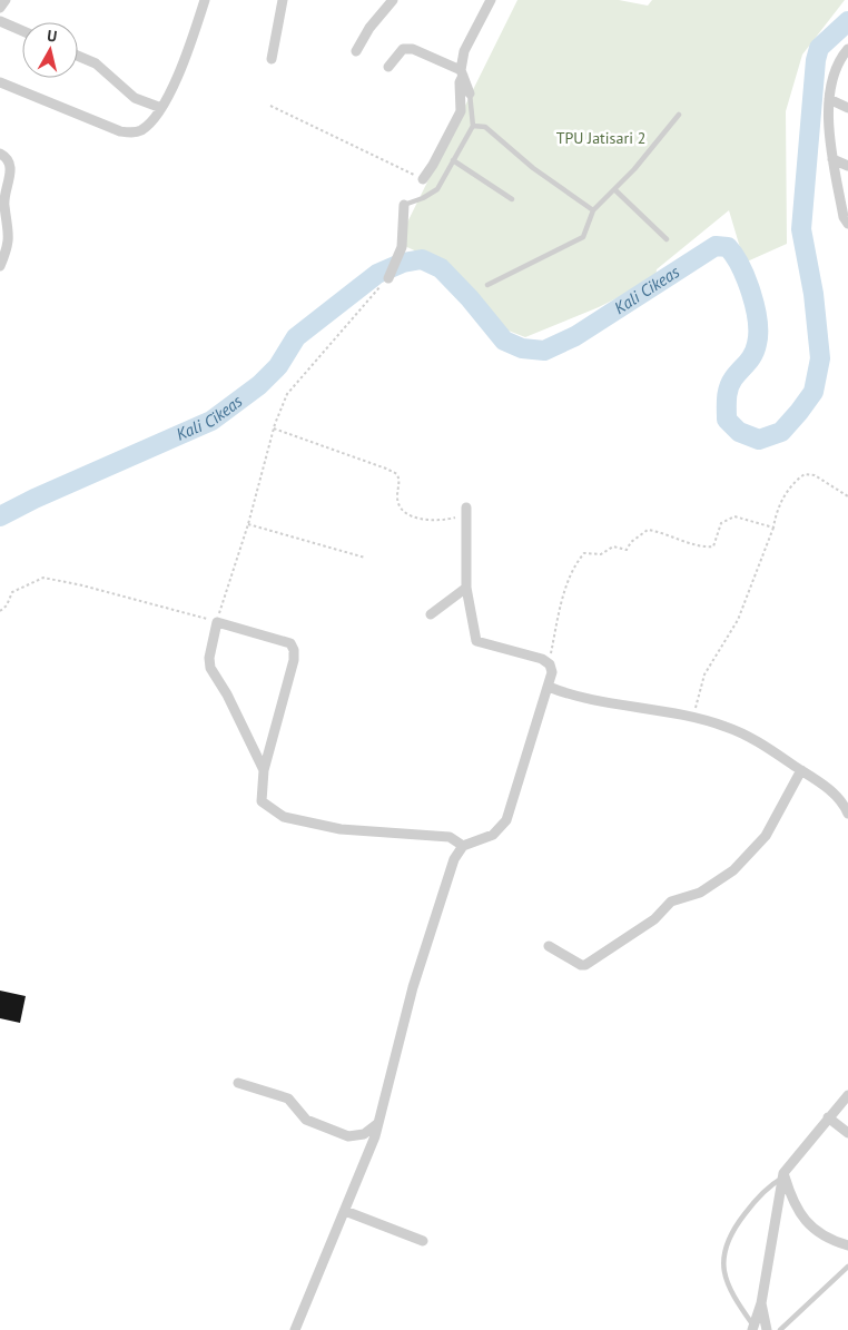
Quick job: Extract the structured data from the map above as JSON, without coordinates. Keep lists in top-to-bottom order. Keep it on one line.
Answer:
{"water":["Kali Cikeas"],"parks":["TPU Jatisari 2"],"north":"top"}
